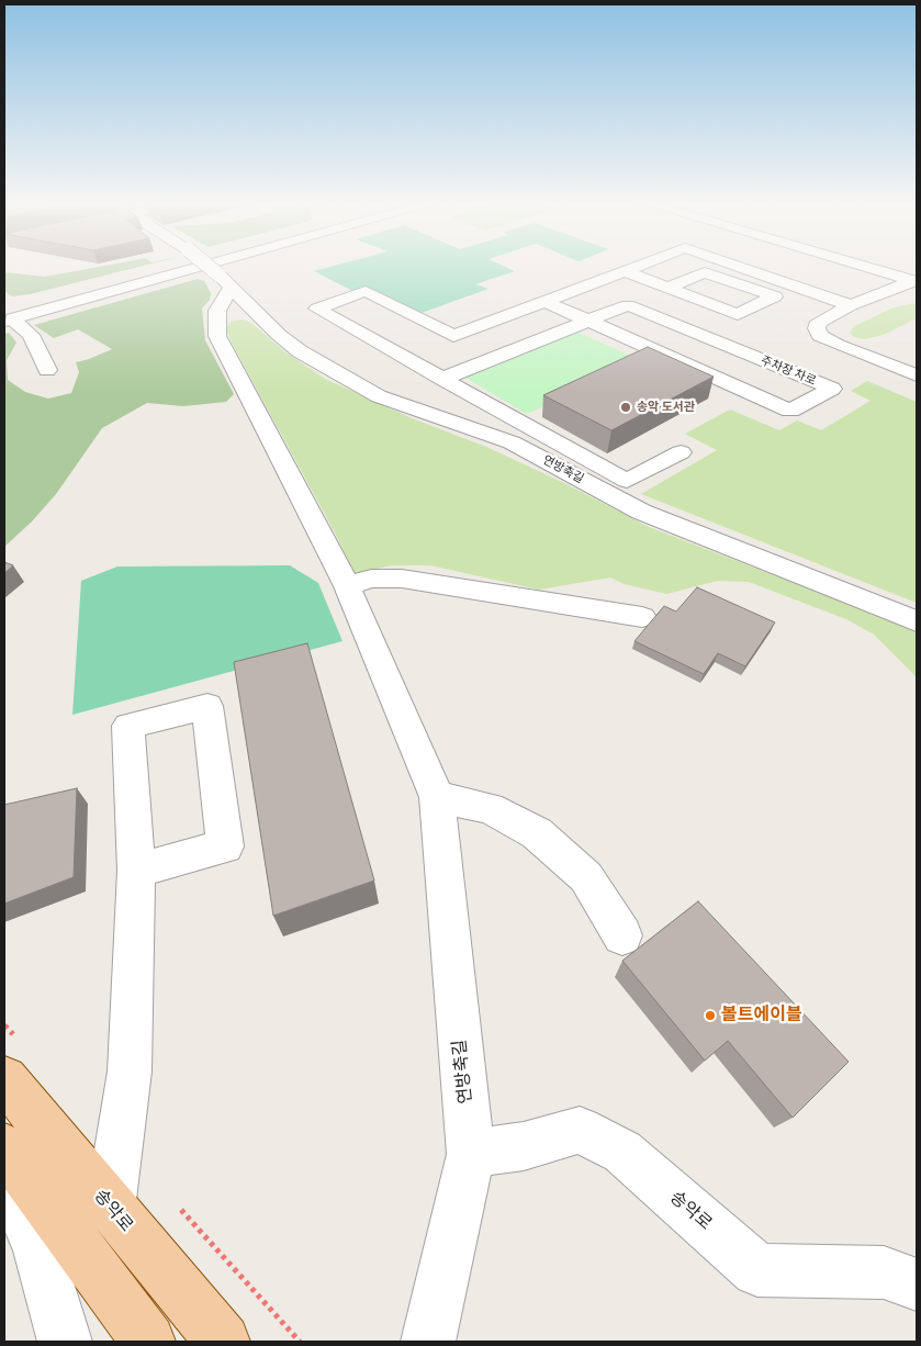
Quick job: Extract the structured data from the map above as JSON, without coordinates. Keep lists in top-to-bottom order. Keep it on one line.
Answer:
{"streets":{"main road":["송악로"],"street":["주차장 차로","연방축길"]},"crossings":[["연방축길","송악로"]],"places":["송악 도서관","볼트에이블"]}
